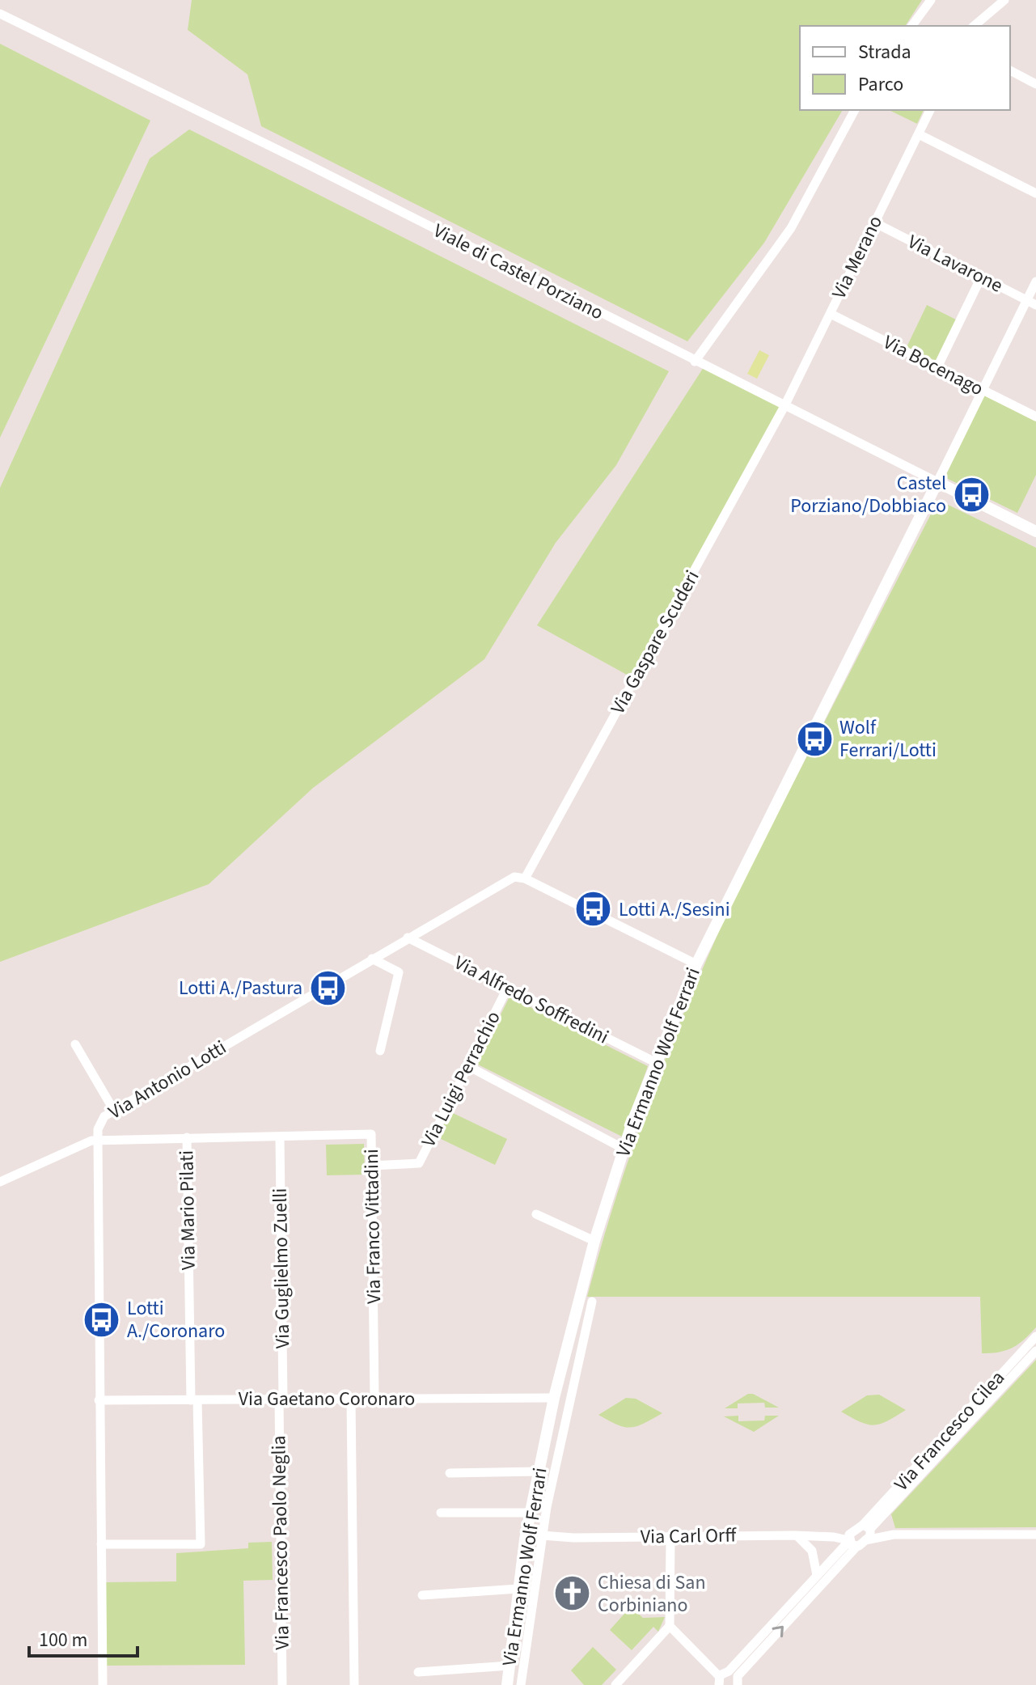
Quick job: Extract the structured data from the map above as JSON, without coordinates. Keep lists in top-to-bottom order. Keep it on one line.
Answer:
{"streets":{"street":["Via Merano","Via Lavarone","Viale di Castel Porziano","Via Bocenago","Via Gaspare Scuderi","Via Alfredo Soffredini","Via Ermanno Wolf Ferrari","Via Luigi Perrachio","Via Antonio Lotti","Via Mario Pilati","Via Franco Vittadini","Via Guglielmo Zuelli","Via Gaetano Coronaro","Via Francesco Cilea","Via Carl Orff","Via Francesco Paolo Neglia"]},"crossings":[["Via Merano","Via Lavarone"],["Via Merano","Viale di Castel Porziano"],["Via Merano","Via Bocenago"],["Via Merano","Via Gaspare Scuderi"],["Viale di Castel Porziano","Via Gaspare Scuderi"],["Viale di Castel Porziano","Via Ermanno Wolf Ferrari"],["Via Gaspare Scuderi","Via Antonio Lotti"],["Via Alfredo Soffredini","Via Ermanno Wolf Ferrari"],["Via Alfredo Soffredini","Via Luigi Perrachio"],["Via Alfredo Soffredini","Via Antonio Lotti"],["Via Ermanno Wolf Ferrari","Via Gaetano Coronaro"],["Via Ermanno Wolf Ferrari","Via Carl Orff"],["Via Luigi Perrachio","Via Franco Vittadini"],["Via Antonio Lotti","Via Mario Pilati"],["Via Antonio Lotti","Via Franco Vittadini"],["Via Antonio Lotti","Via Gaetano Coronaro"],["Via Mario Pilati","Via Franco Vittadini"],["Via Mario Pilati","Via Gaetano Coronaro"],["Via Franco Vittadini","Via Guglielmo Zuelli"],["Via Franco Vittadini","Via Gaetano Coronaro"],["Via Guglielmo Zuelli","Via Gaetano Coronaro"],["Via Guglielmo Zuelli","Via Francesco Paolo Neglia"],["Via Gaetano Coronaro","Via Francesco Paolo Neglia"],["Via Francesco Cilea","Via Carl Orff"]],"places":{"bus stop":["Castel Porziano/Dobbiaco","Wolf Ferrari/Lotti","Lotti A./Sesini","Lotti A./Pastura","Lotti A./Coronaro"],"church":["Chiesa di San Corbiniano"]},"legend":["Strada","Parco"],"scale_bar":"100 m"}
